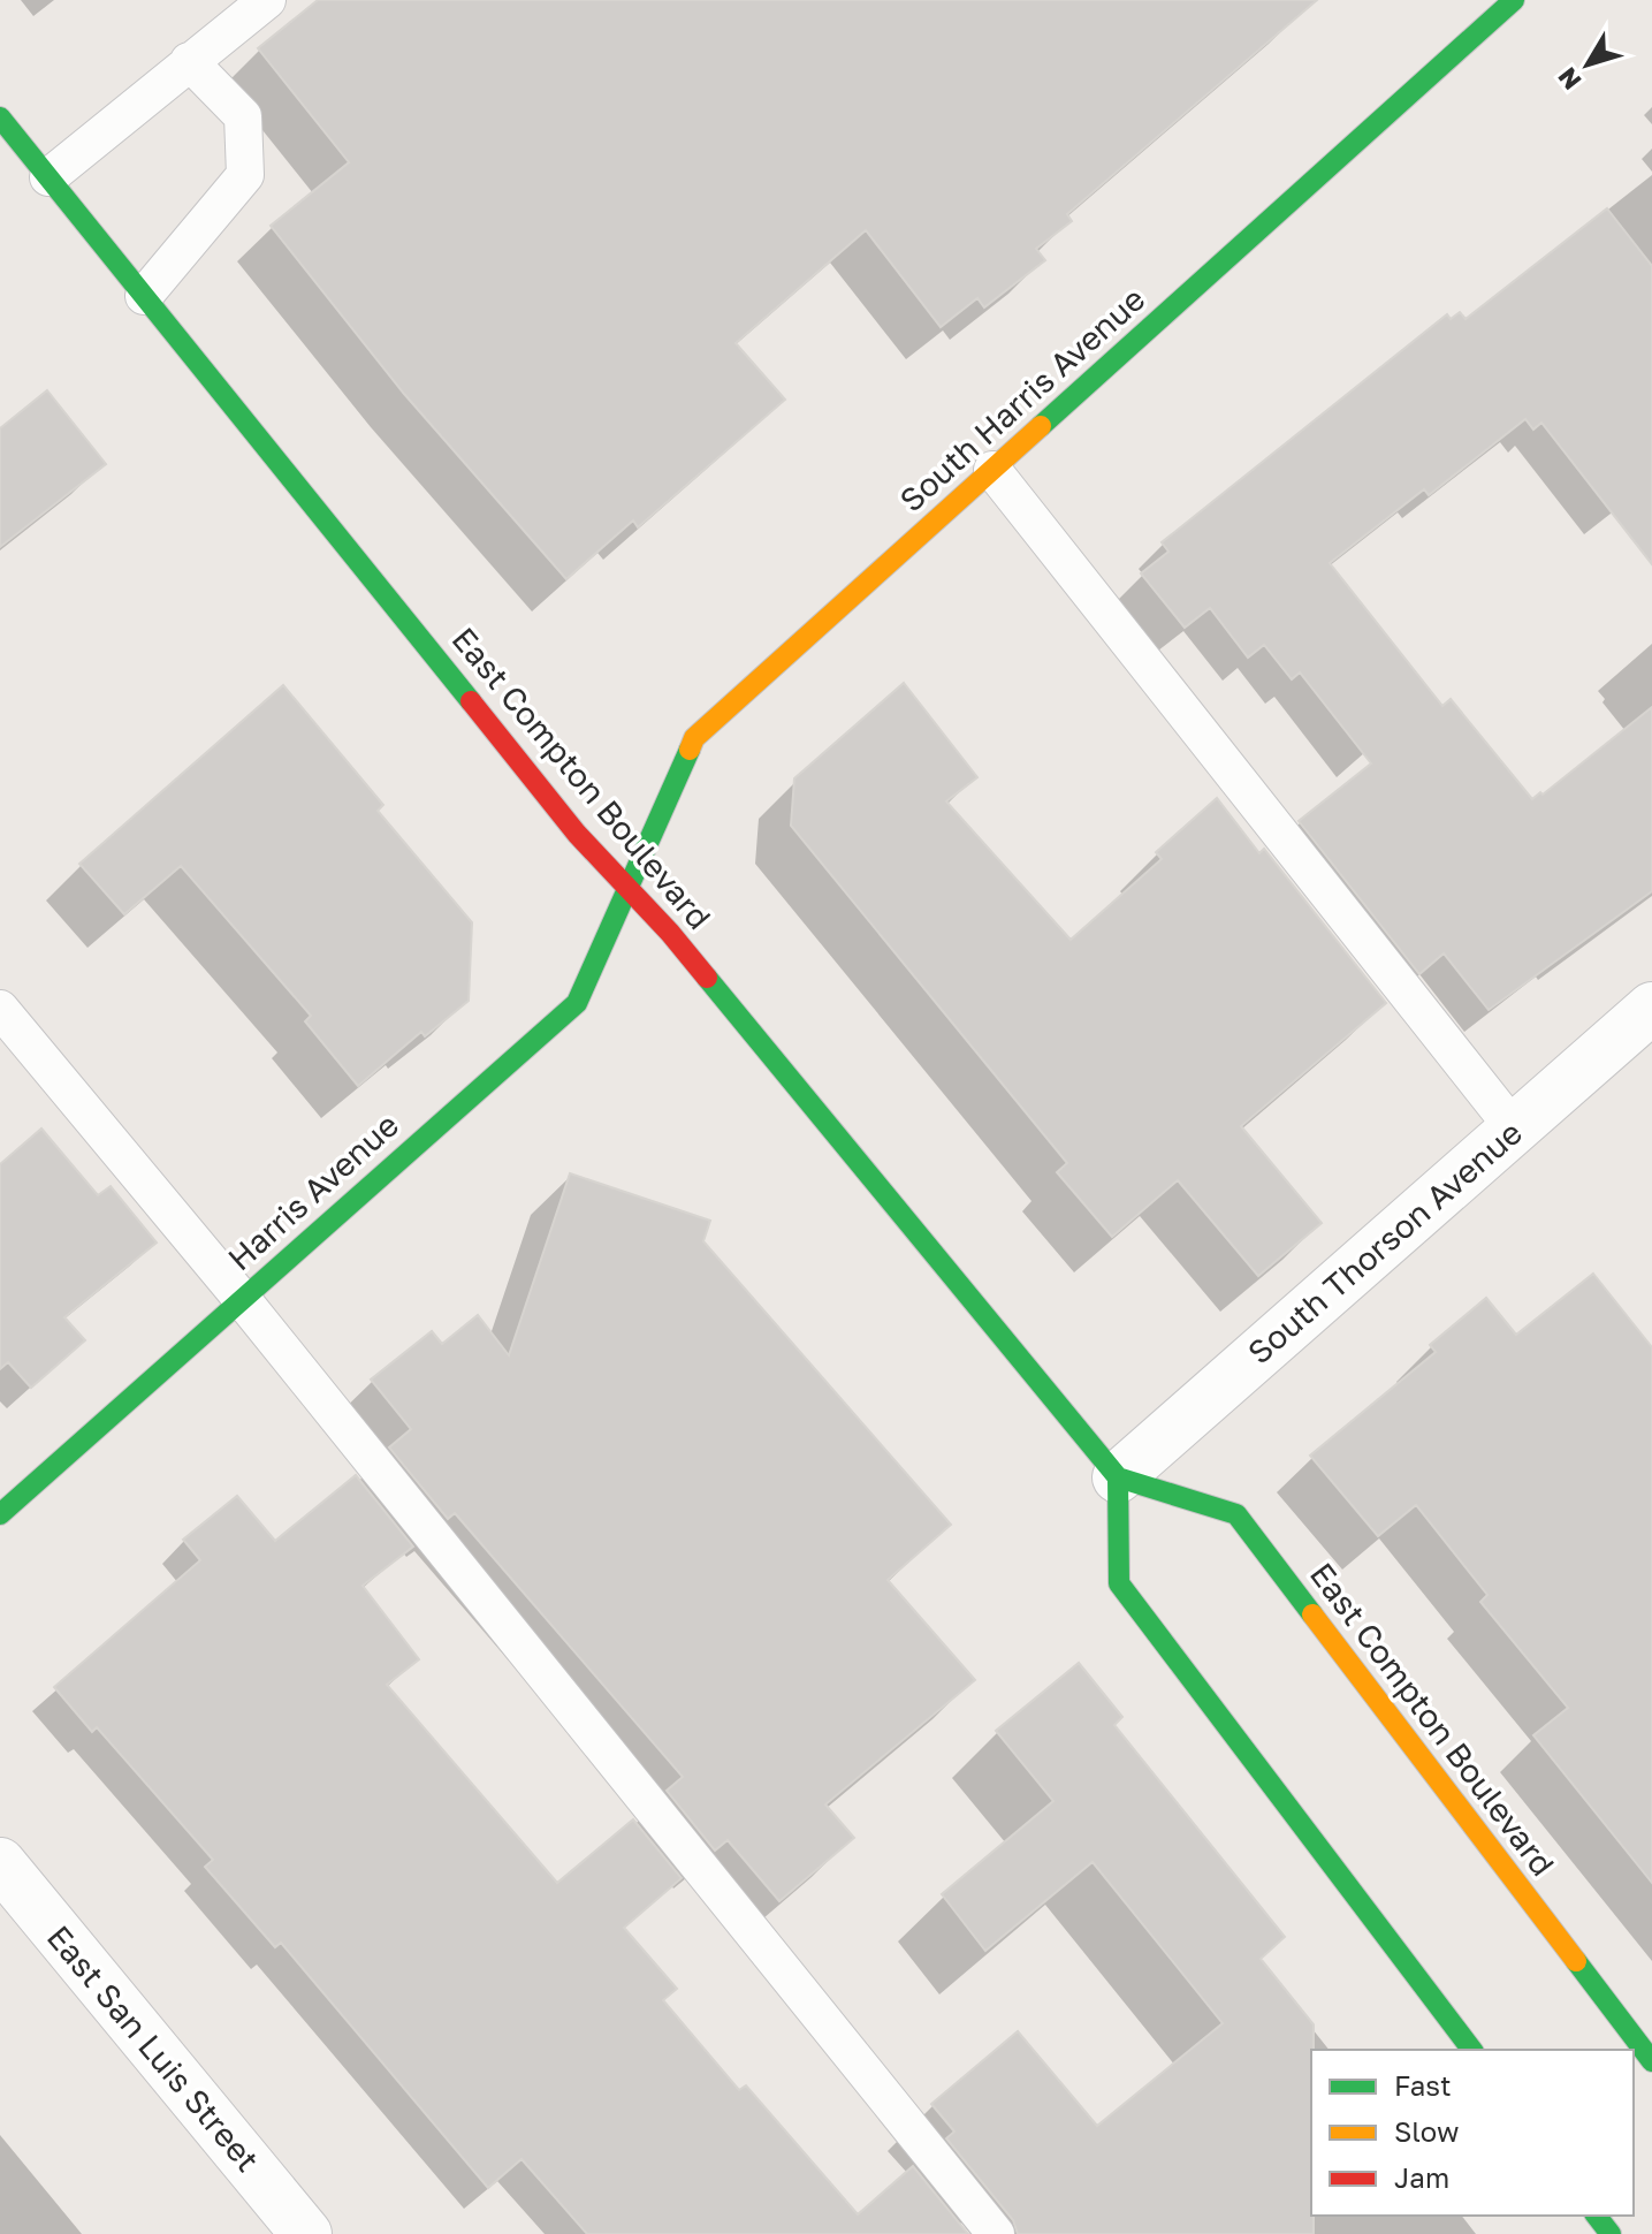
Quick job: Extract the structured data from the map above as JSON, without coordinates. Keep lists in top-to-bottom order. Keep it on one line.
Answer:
{"streets":{"main road":["South Harris Avenue","East Compton Boulevard","Harris Avenue"],"street":["South Thorson Avenue","East San Luis Street"]},"crossings":[["South Harris Avenue","East Compton Boulevard"],["South Harris Avenue","Harris Avenue"],["East Compton Boulevard","Harris Avenue"],["East Compton Boulevard","South Thorson Avenue"]],"legend":["Fast","Slow","Jam"],"north":"bottom left"}
